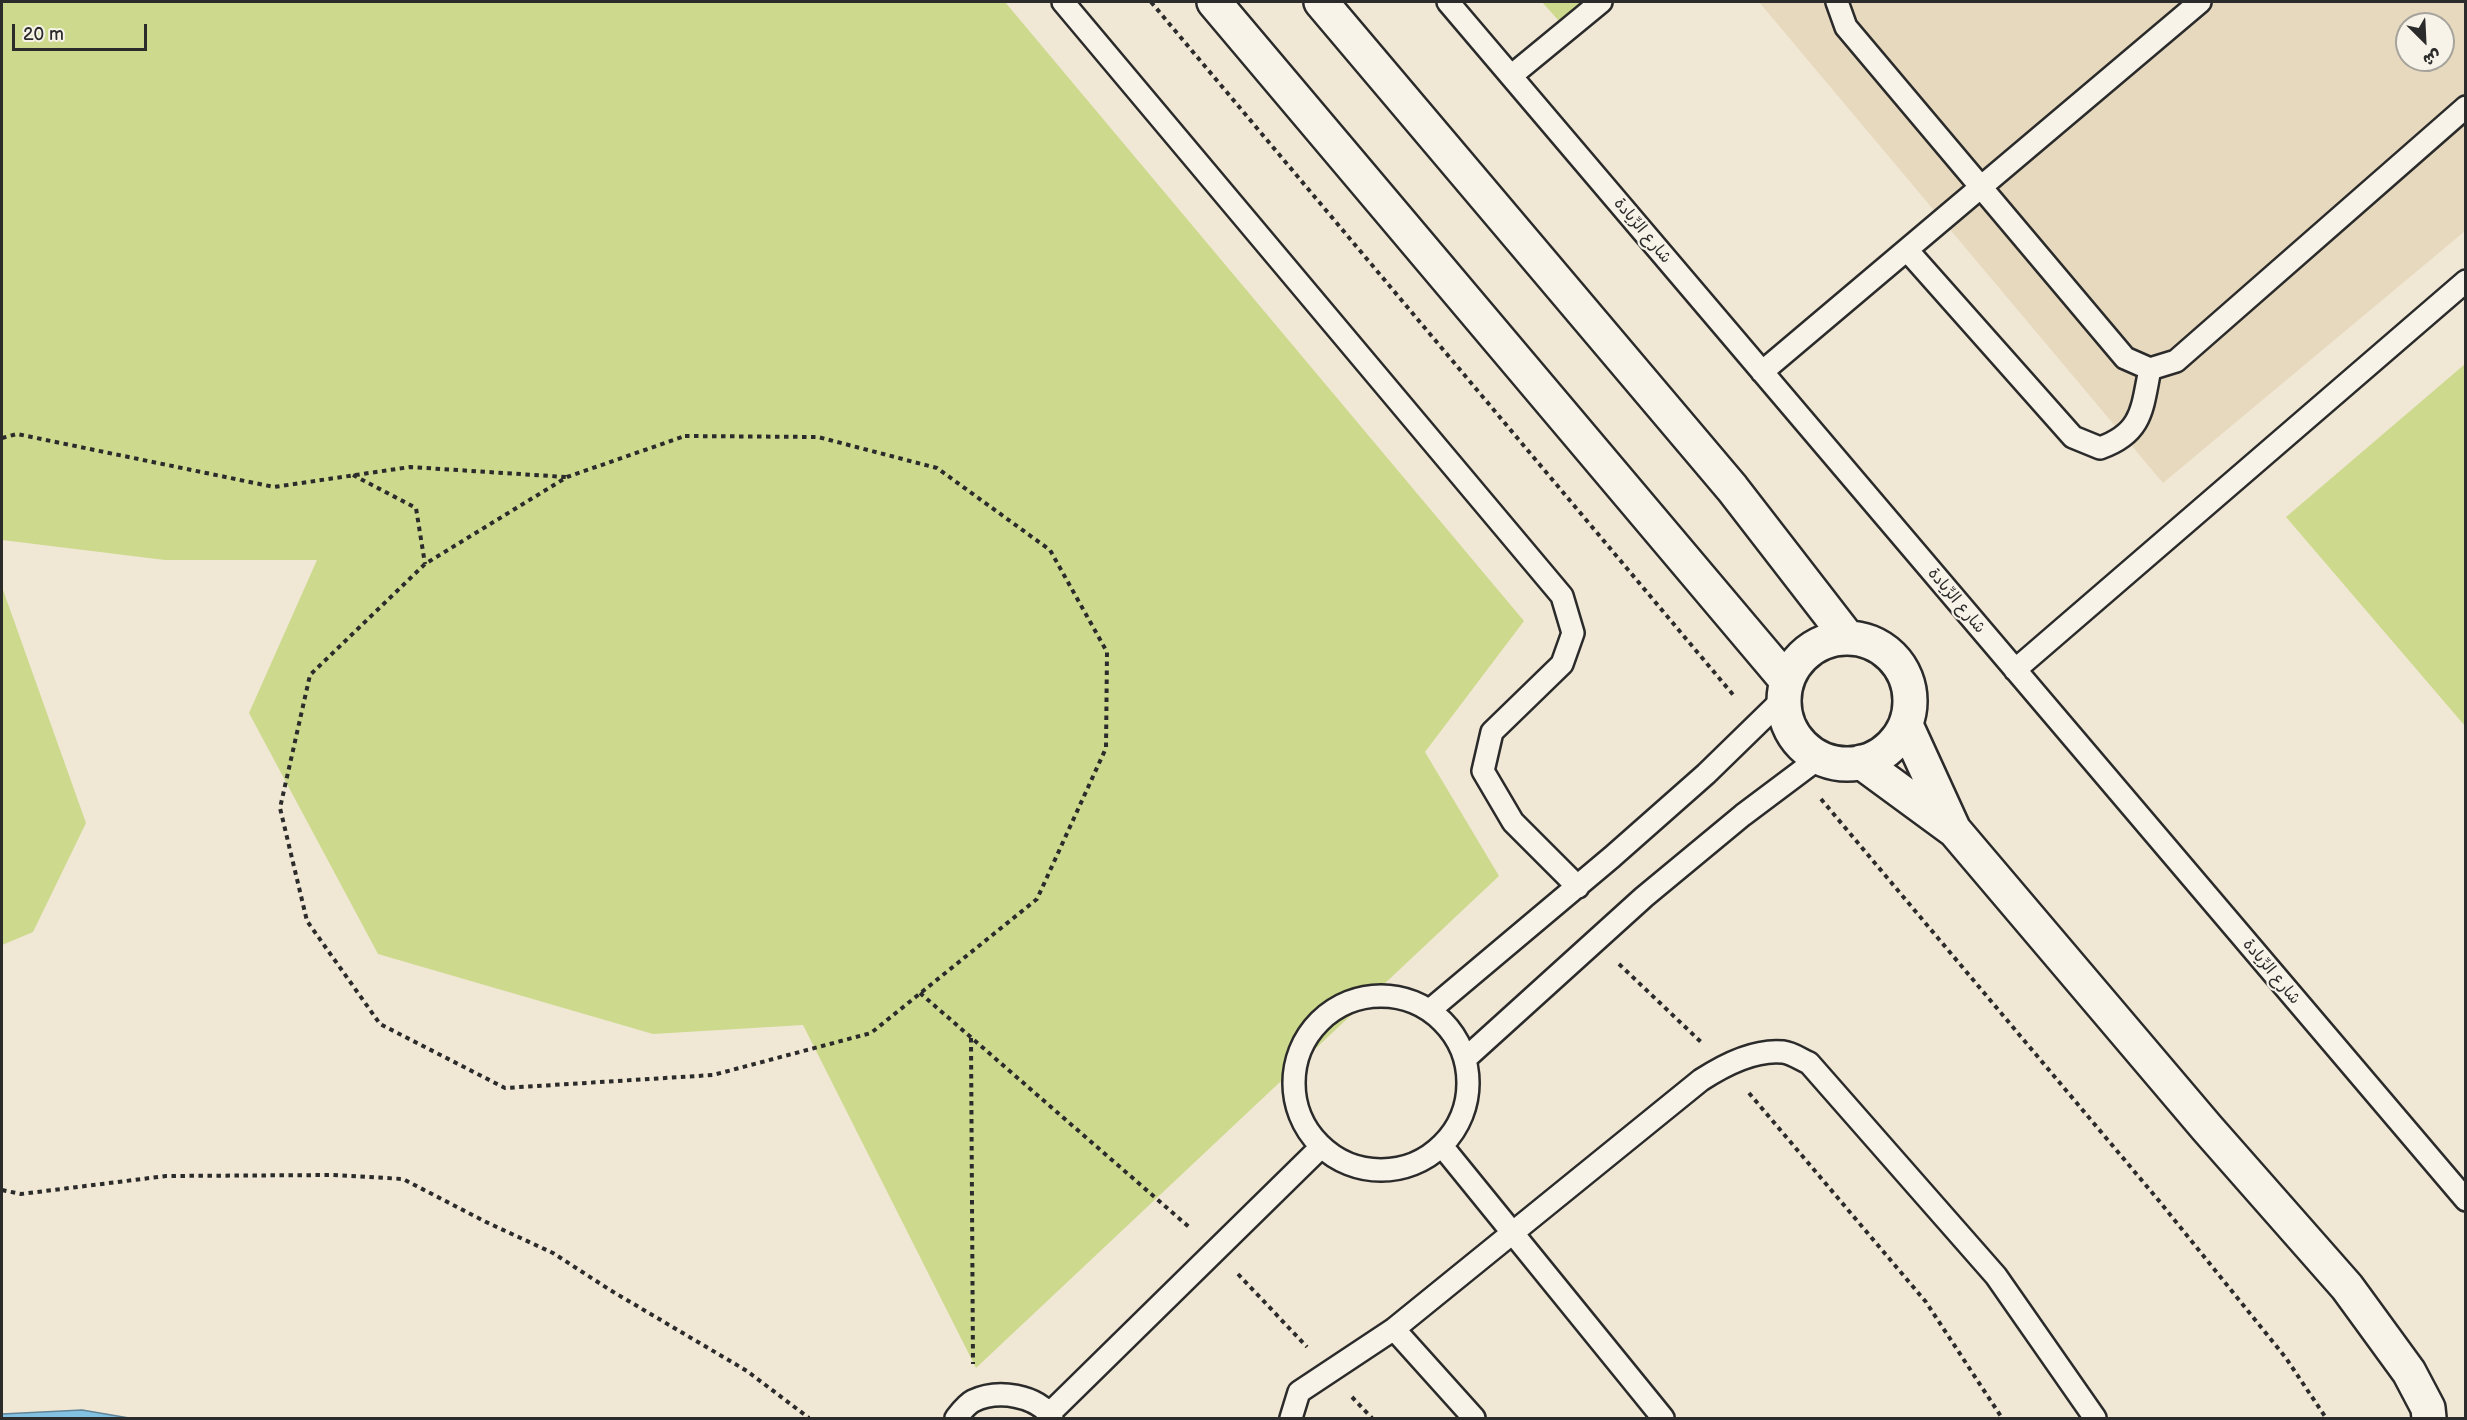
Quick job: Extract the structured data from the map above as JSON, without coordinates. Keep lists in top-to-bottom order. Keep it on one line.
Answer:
{"streets":{"lane":["شارع الرِّيادة"]},"scale_bar":"20 m","north":"bottom right"}
